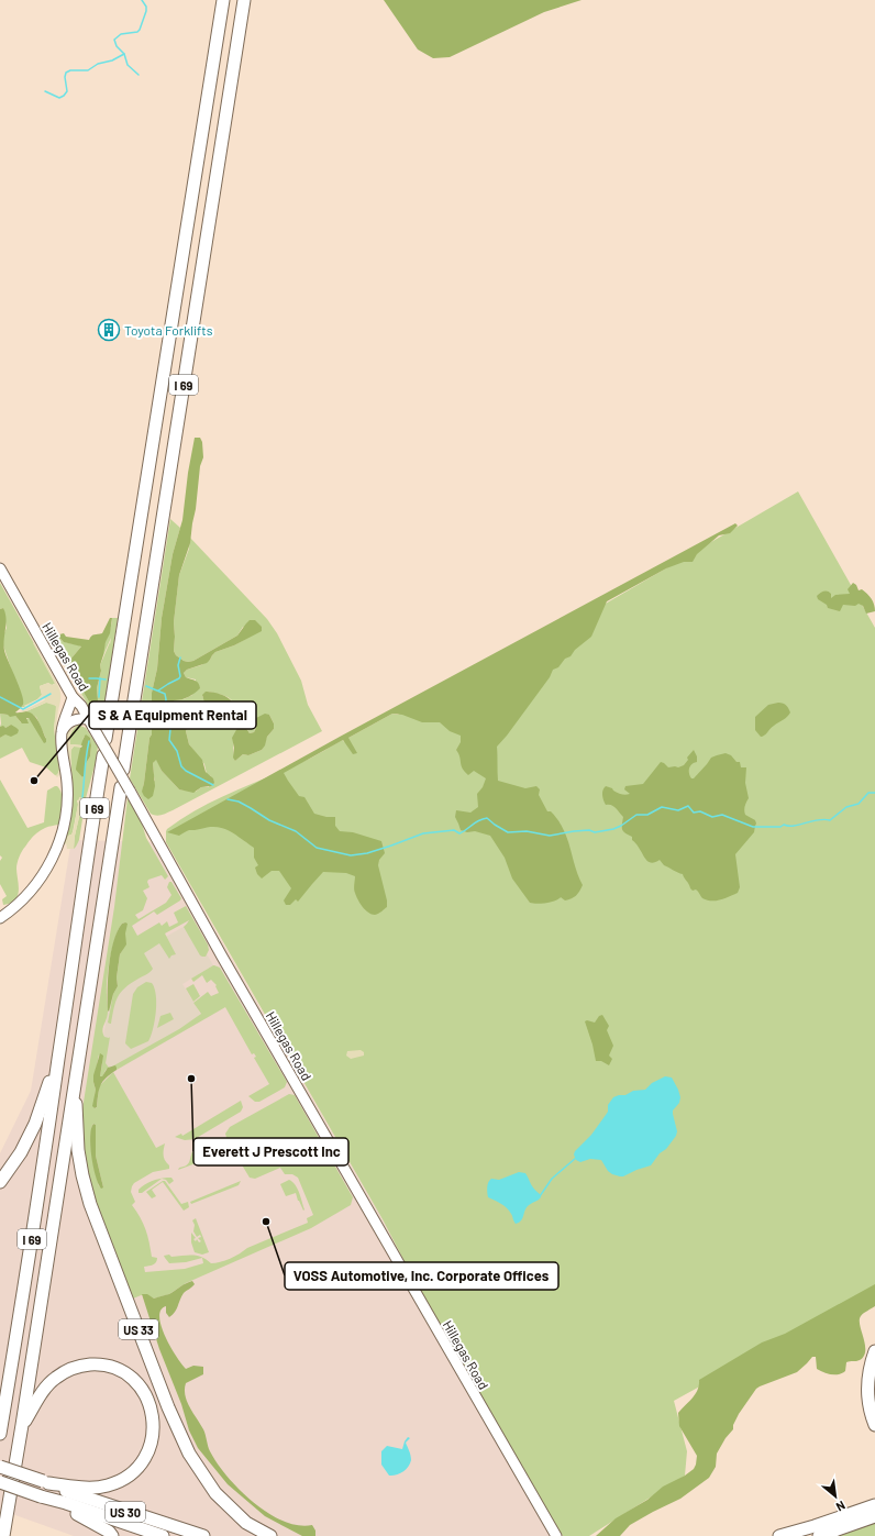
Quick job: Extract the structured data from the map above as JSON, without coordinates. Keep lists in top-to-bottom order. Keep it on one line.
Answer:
{"streets":{"highway":["I 69","US 33","US 30"],"main road":["Hillegas Road"]},"crossings":[["I 69","US 33"]],"places":{"building":["Toyota Forklifts"],"other":["S & A Equipment Rental","Everett J Prescott Inc","VOSS Automotive, Inc. Corporate Offices"]},"north":"bottom right"}
